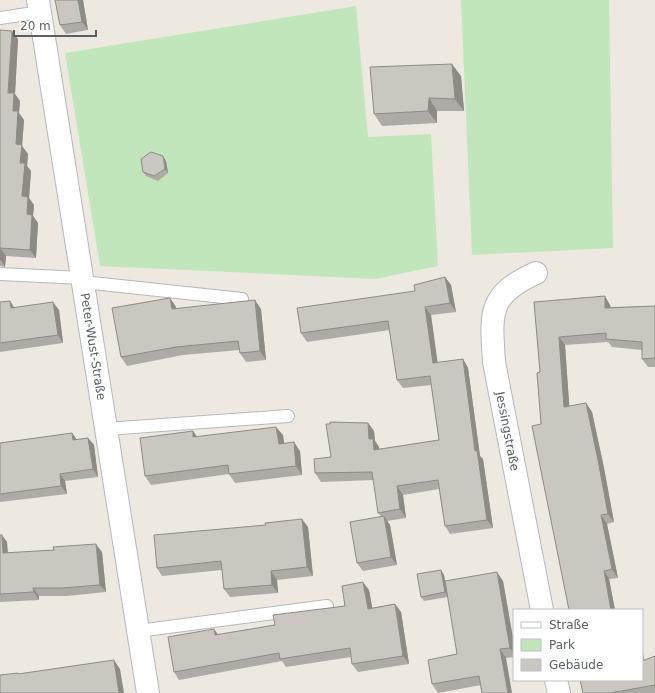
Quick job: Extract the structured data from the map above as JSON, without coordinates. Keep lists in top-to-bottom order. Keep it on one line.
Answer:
{"streets":{"street":["Peter-Wust-Straße","Jessingstraße"]},"legend":["Straße","Park","Gebäude"],"scale_bar":"20 m"}
